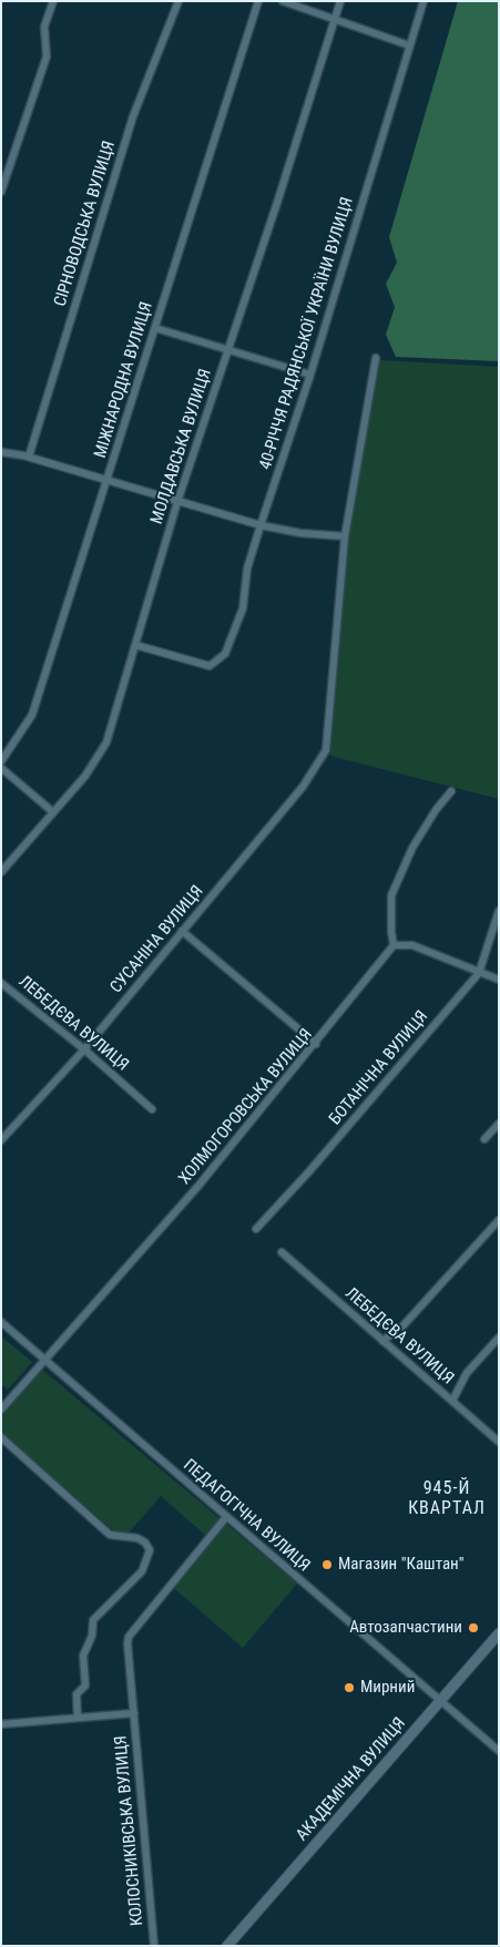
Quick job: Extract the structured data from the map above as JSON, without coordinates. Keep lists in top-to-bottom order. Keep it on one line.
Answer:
{"streets":{"main road":["АКАДЕМІЧНА ВУЛИЦЯ"],"street":["СІРНОВОДСЬКА ВУЛИЦЯ","40-РІЧЧЯ РАДЯНСЬКОЇ УКРАЇНИ ВУЛИЦЯ","МІЖНАРОДНА ВУЛИЦЯ","МОЛДАВСЬКА ВУЛИЦЯ","СУСАНІНА ВУЛИЦЯ","ЛЕБЕДЄВА ВУЛИЦЯ","БОТАНІЧНА ВУЛИЦЯ","ХОЛМОГОРОВСЬКА ВУЛИЦЯ","ПЕДАГОГІЧНА ВУЛИЦЯ","КОЛОСНИКІВСЬКА ВУЛИЦЯ"]},"crossings":[["40-РІЧЧЯ РАДЯНСЬКОЇ УКРАЇНИ ВУЛИЦЯ","МОЛДАВСЬКА ВУЛИЦЯ"],["СУСАНІНА ВУЛИЦЯ","ЛЕБЕДЄВА ВУЛИЦЯ"],["ХОЛМОГОРОВСЬКА ВУЛИЦЯ","ПЕДАГОГІЧНА ВУЛИЦЯ"],["ПЕДАГОГІЧНА ВУЛИЦЯ","АКАДЕМІЧНА ВУЛИЦЯ"],["ПЕДАГОГІЧНА ВУЛИЦЯ","КОЛОСНИКІВСЬКА ВУЛИЦЯ"]],"districts":["945-Й КВАРТАЛ"],"places":["Магазин \"Каштан\"","Автозапчастини","Мирний"]}
